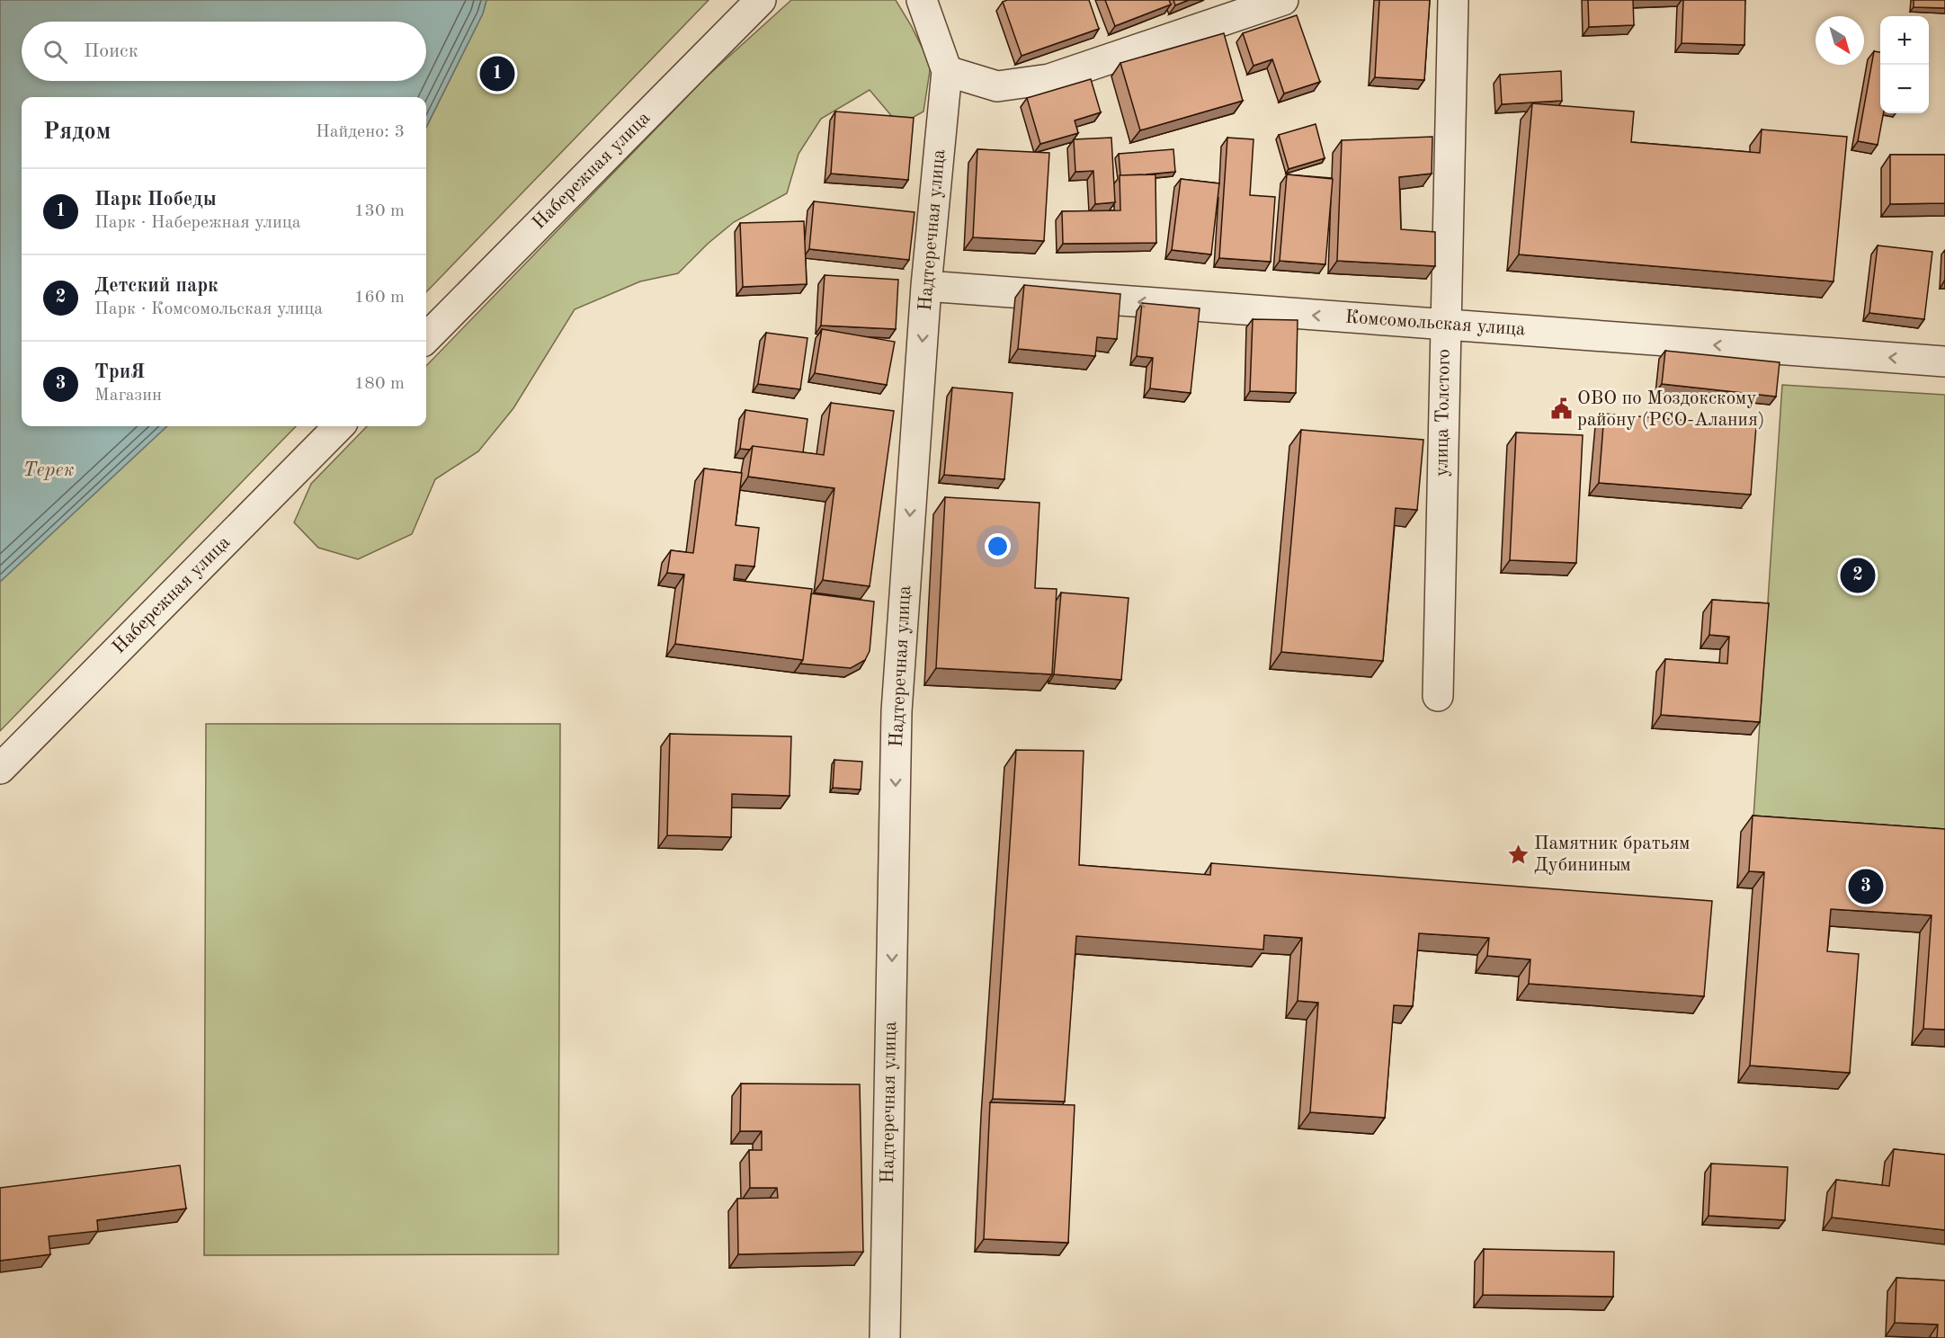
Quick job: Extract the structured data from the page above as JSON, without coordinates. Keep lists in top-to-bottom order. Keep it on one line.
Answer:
{"streets":{"street":["Набережная улица","Надтеречная улица","Комсомольская улица","улица Толстого"]},"crossings":[["Надтеречная улица","Комсомольская улица"],["Комсомольская улица","улица Толстого"]],"one_way":["Надтеречная улица","Комсомольская улица"],"water":["Терек"],"places":{"public building":["ОВО по Моздокскому району (РСО-Алания)"],"place":["Памятник братьям Дубининым"]},"north":"bottom right","page":{"map_buttons":["+","−"],"search":"Поиск","pins":["1","2","3"],"heading":["Рядом","Найдено: 3"],"list":[{"mark":"1","name":"Парк Победы","note":"Парк · Набережная улица","value":"130 m"},{"mark":"2","name":"Детский парк","note":"Парк · Комсомольская улица","value":"160 m"},{"mark":"3","name":"ТриЯ","note":"Магазин","value":"180 m"}]}}
